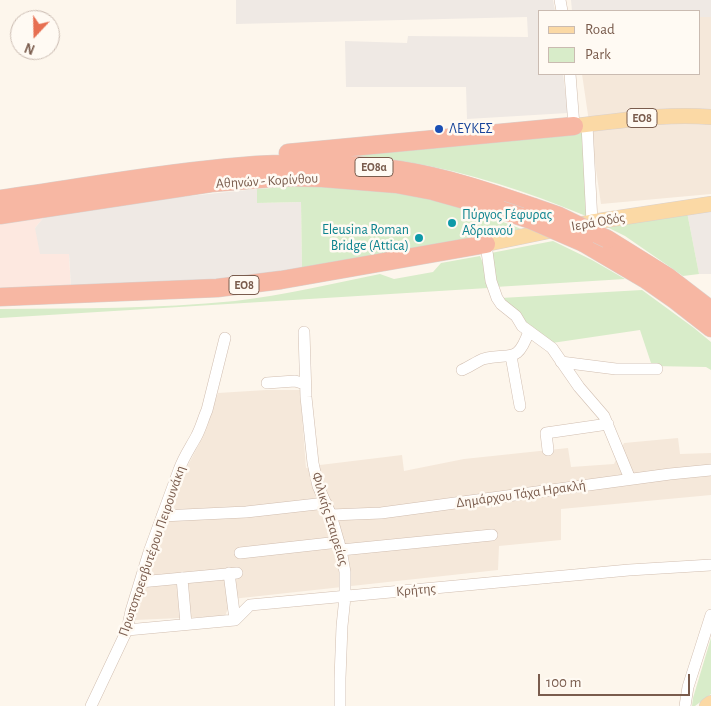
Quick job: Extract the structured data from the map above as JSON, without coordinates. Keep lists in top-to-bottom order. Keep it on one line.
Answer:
{"streets":{"highway":["ΕΟ8","ΕΟ8α","Αθηνών - Κορίνθου"],"main road":["Ιερά Οδός"],"street":["Δημάρχου Τάχα Ηρακλή","Φιλικής Εταιρείας","Πρωτοπρεσβυτέρου Πειρουνάκη","Κρήτης"]},"crossings":[["ΕΟ8","Αθηνών - Κορίνθου"],["ΕΟ8","Ιερά Οδός"],["Δημάρχου Τάχα Ηρακλή","Φιλικής Εταιρείας"],["Φιλικής Εταιρείας","Κρήτης"]],"places":["ΛΕΥΚΕΣ","Πύργος Γέφυρας Αδριανού","Eleusina Roman Bridge (Attica)"],"legend":["Road","Park"],"scale_bar":"100 m","north":"bottom"}
